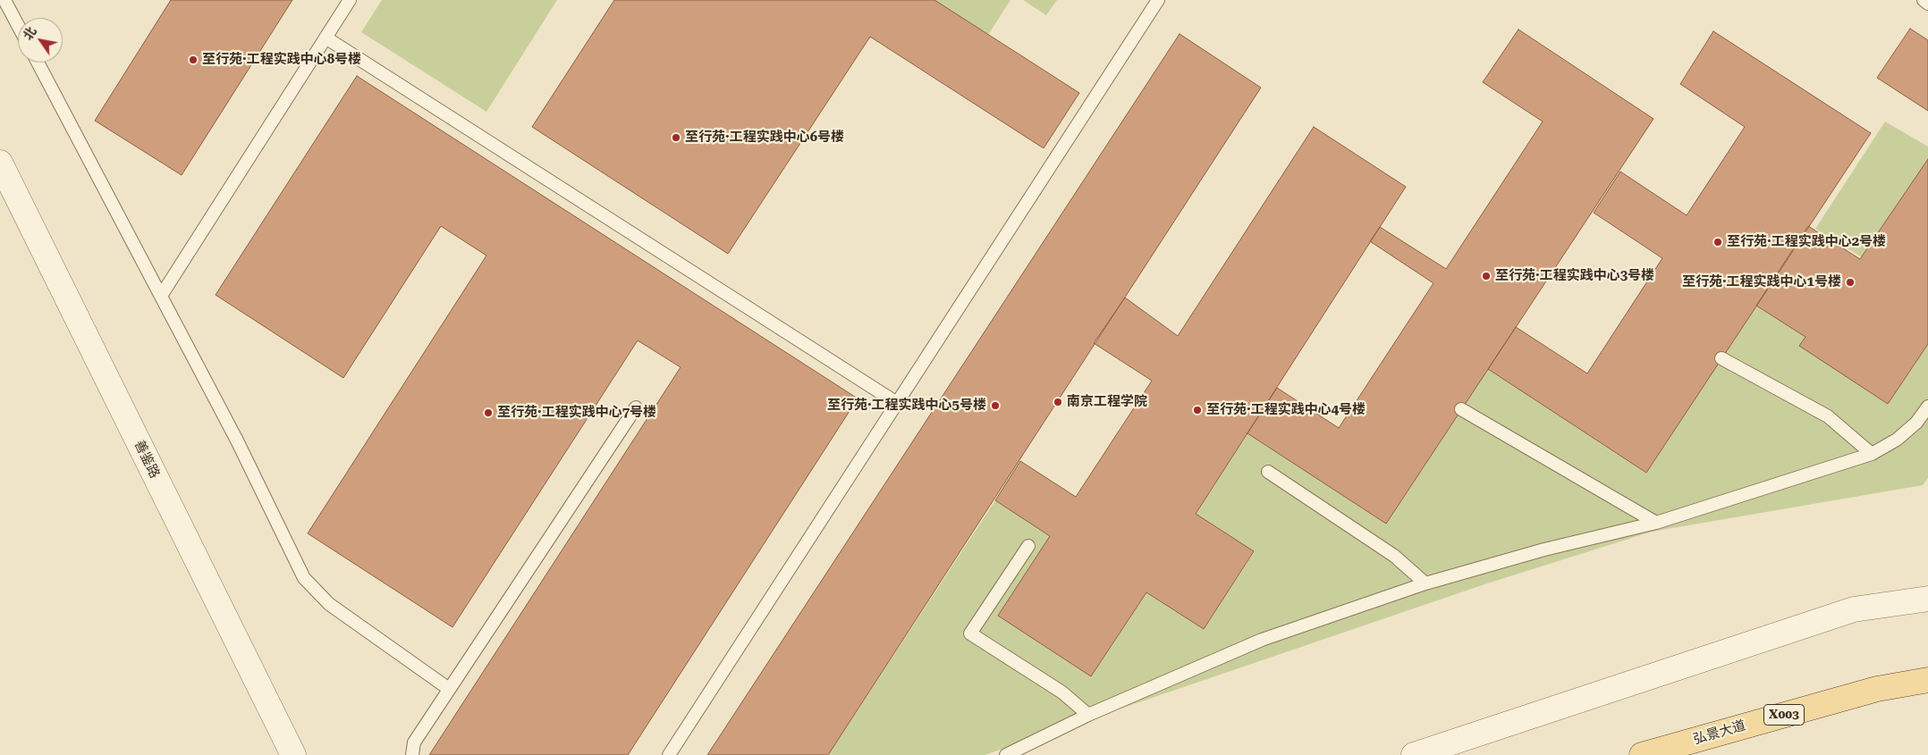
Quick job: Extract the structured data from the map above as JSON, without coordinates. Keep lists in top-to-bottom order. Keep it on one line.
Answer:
{"streets":{"main road":["X003","弘景大道"],"street":["善鉴路"]},"places":["至行苑·工程实践中心8号楼","至行苑·工程实践中心6号楼","至行苑·工程实践中心2号楼","至行苑·工程实践中心3号楼","至行苑·工程实践中心1号楼","南京工程学院","至行苑·工程实践中心5号楼","至行苑·工程实践中心4号楼","至行苑·工程实践中心7号楼"],"north":"top left"}
